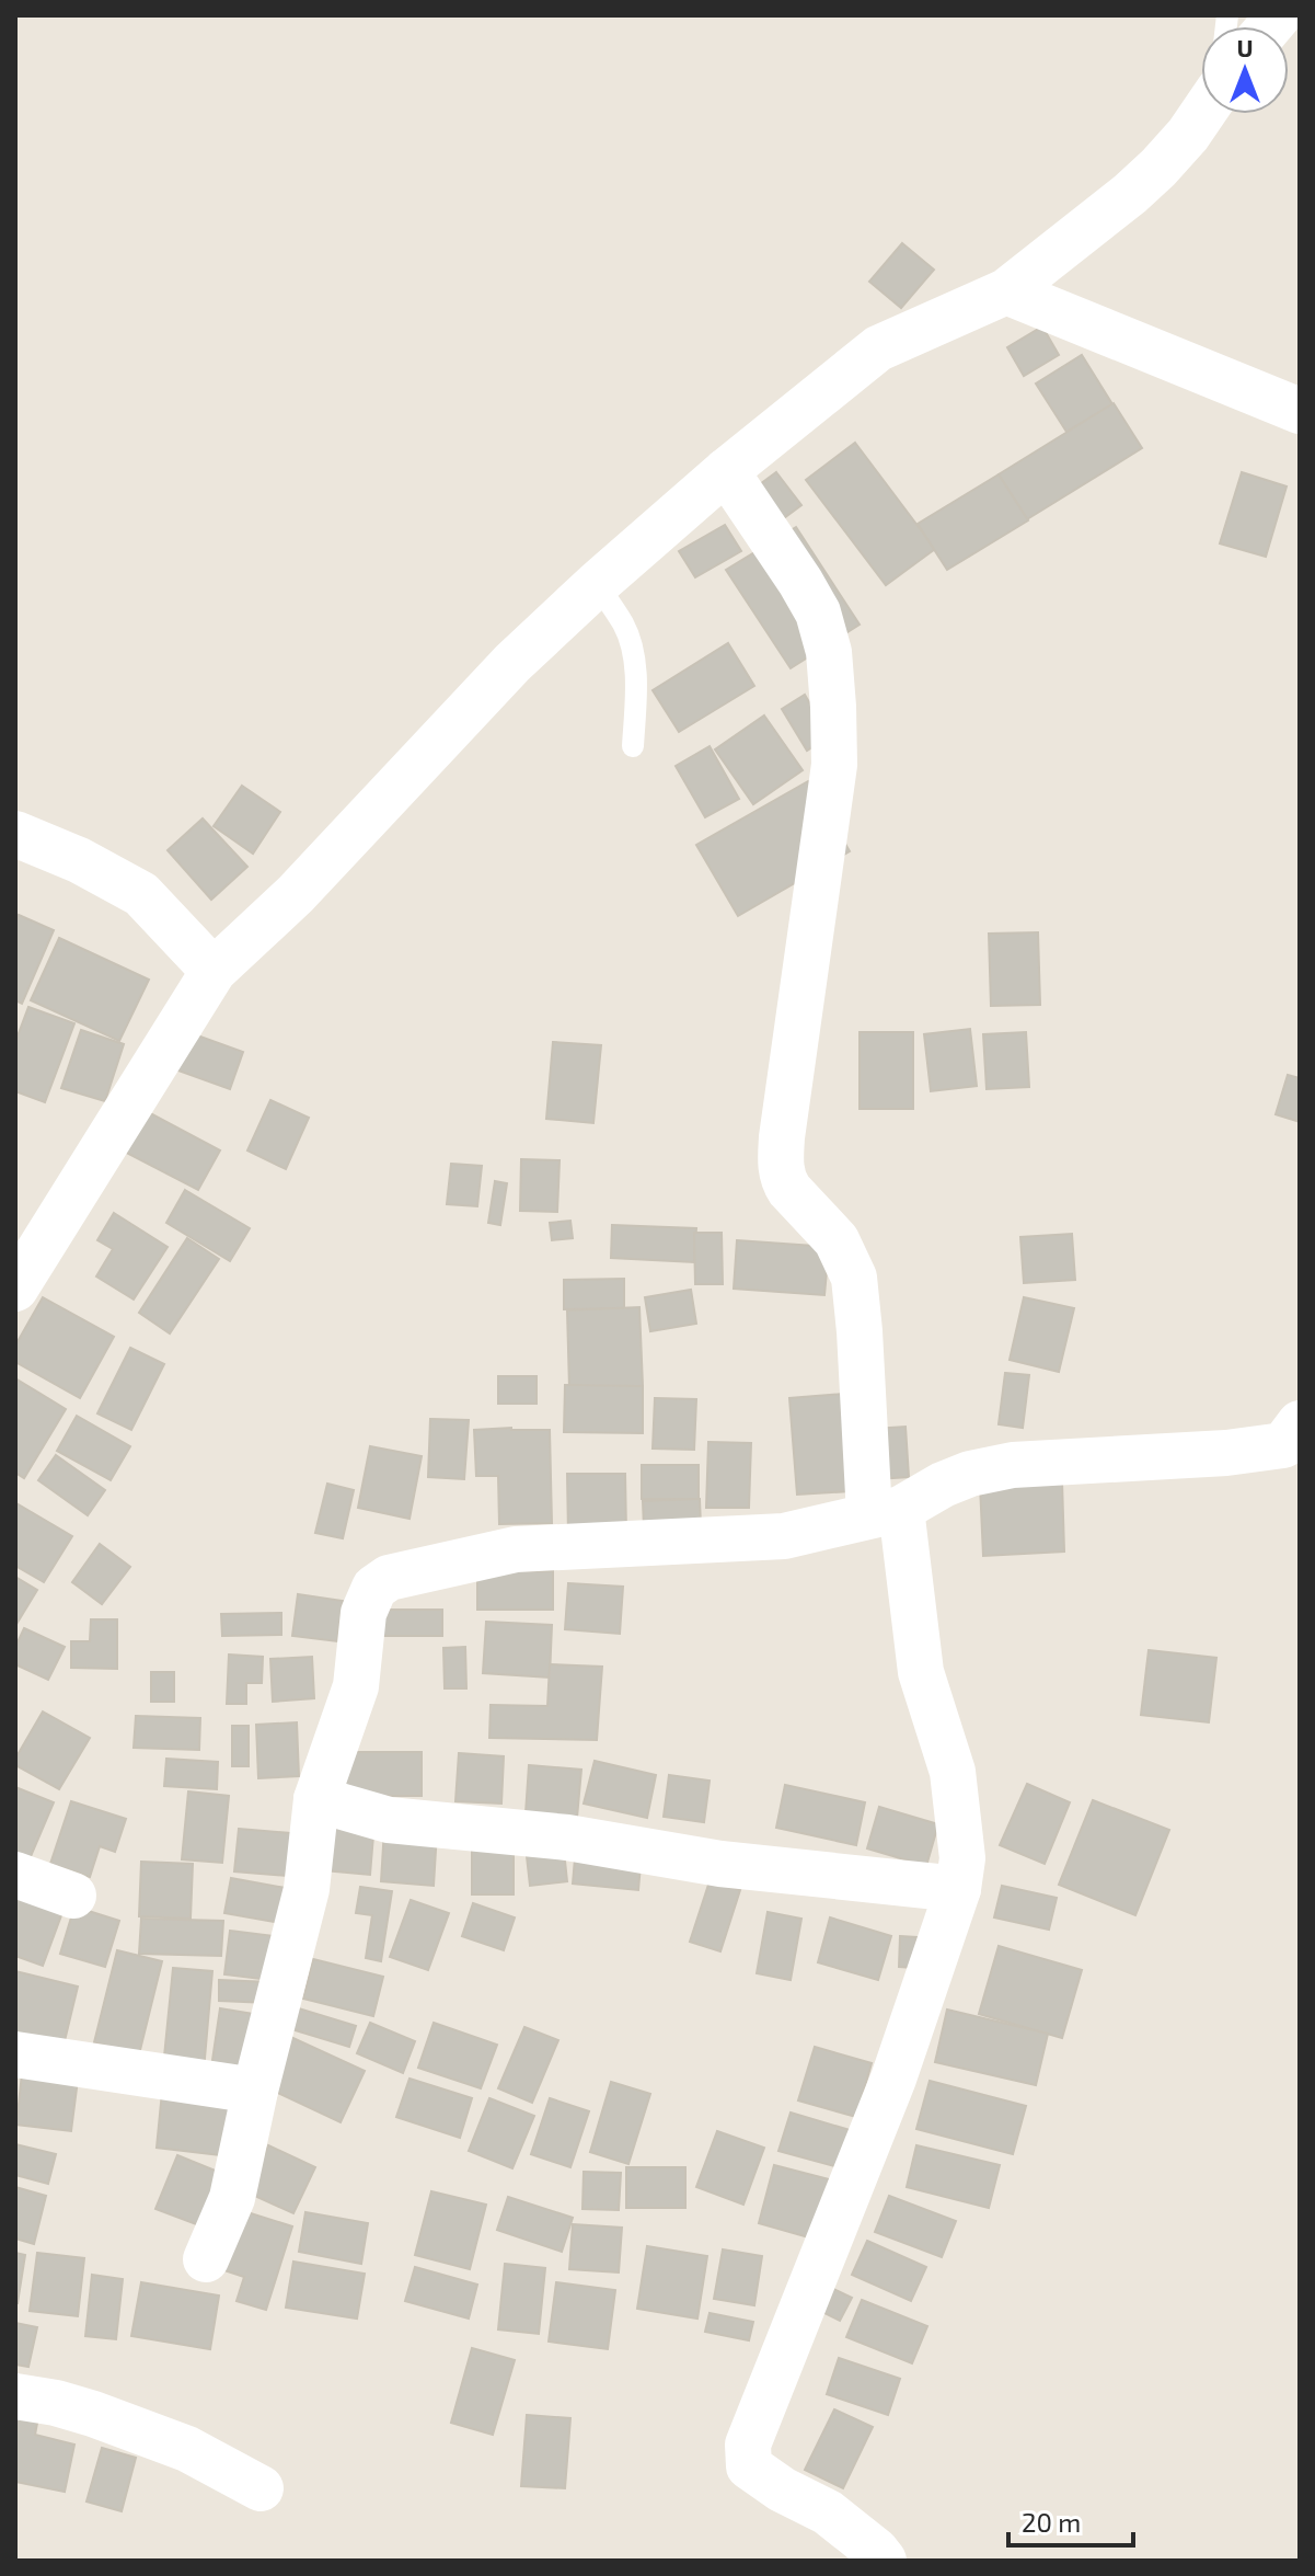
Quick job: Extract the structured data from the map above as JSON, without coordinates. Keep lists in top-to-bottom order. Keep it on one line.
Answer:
{"scale_bar":"20 m","north":"top"}
